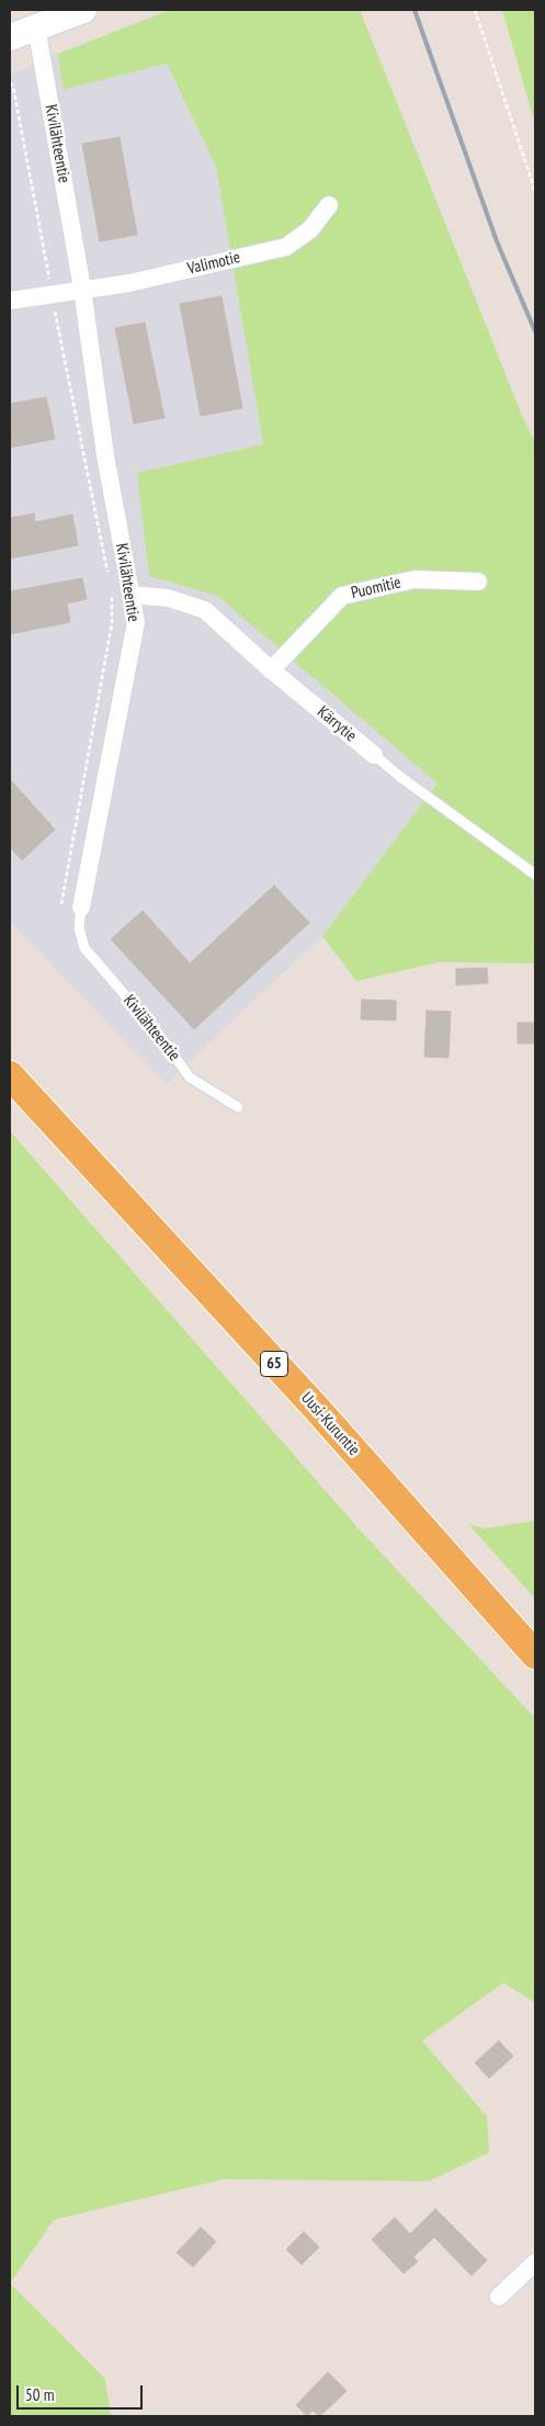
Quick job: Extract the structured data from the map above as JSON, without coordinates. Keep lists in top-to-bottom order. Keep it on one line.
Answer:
{"streets":{"main road":["65","Uusi-Kuruntie"],"street":["Kivilähteentie","Valimotie","Puomitie","Kärrytie"]},"crossings":[["Kivilähteentie","Valimotie"],["Kivilähteentie","Kärrytie"],["Puomitie","Kärrytie"]],"scale_bar":"50 m"}
